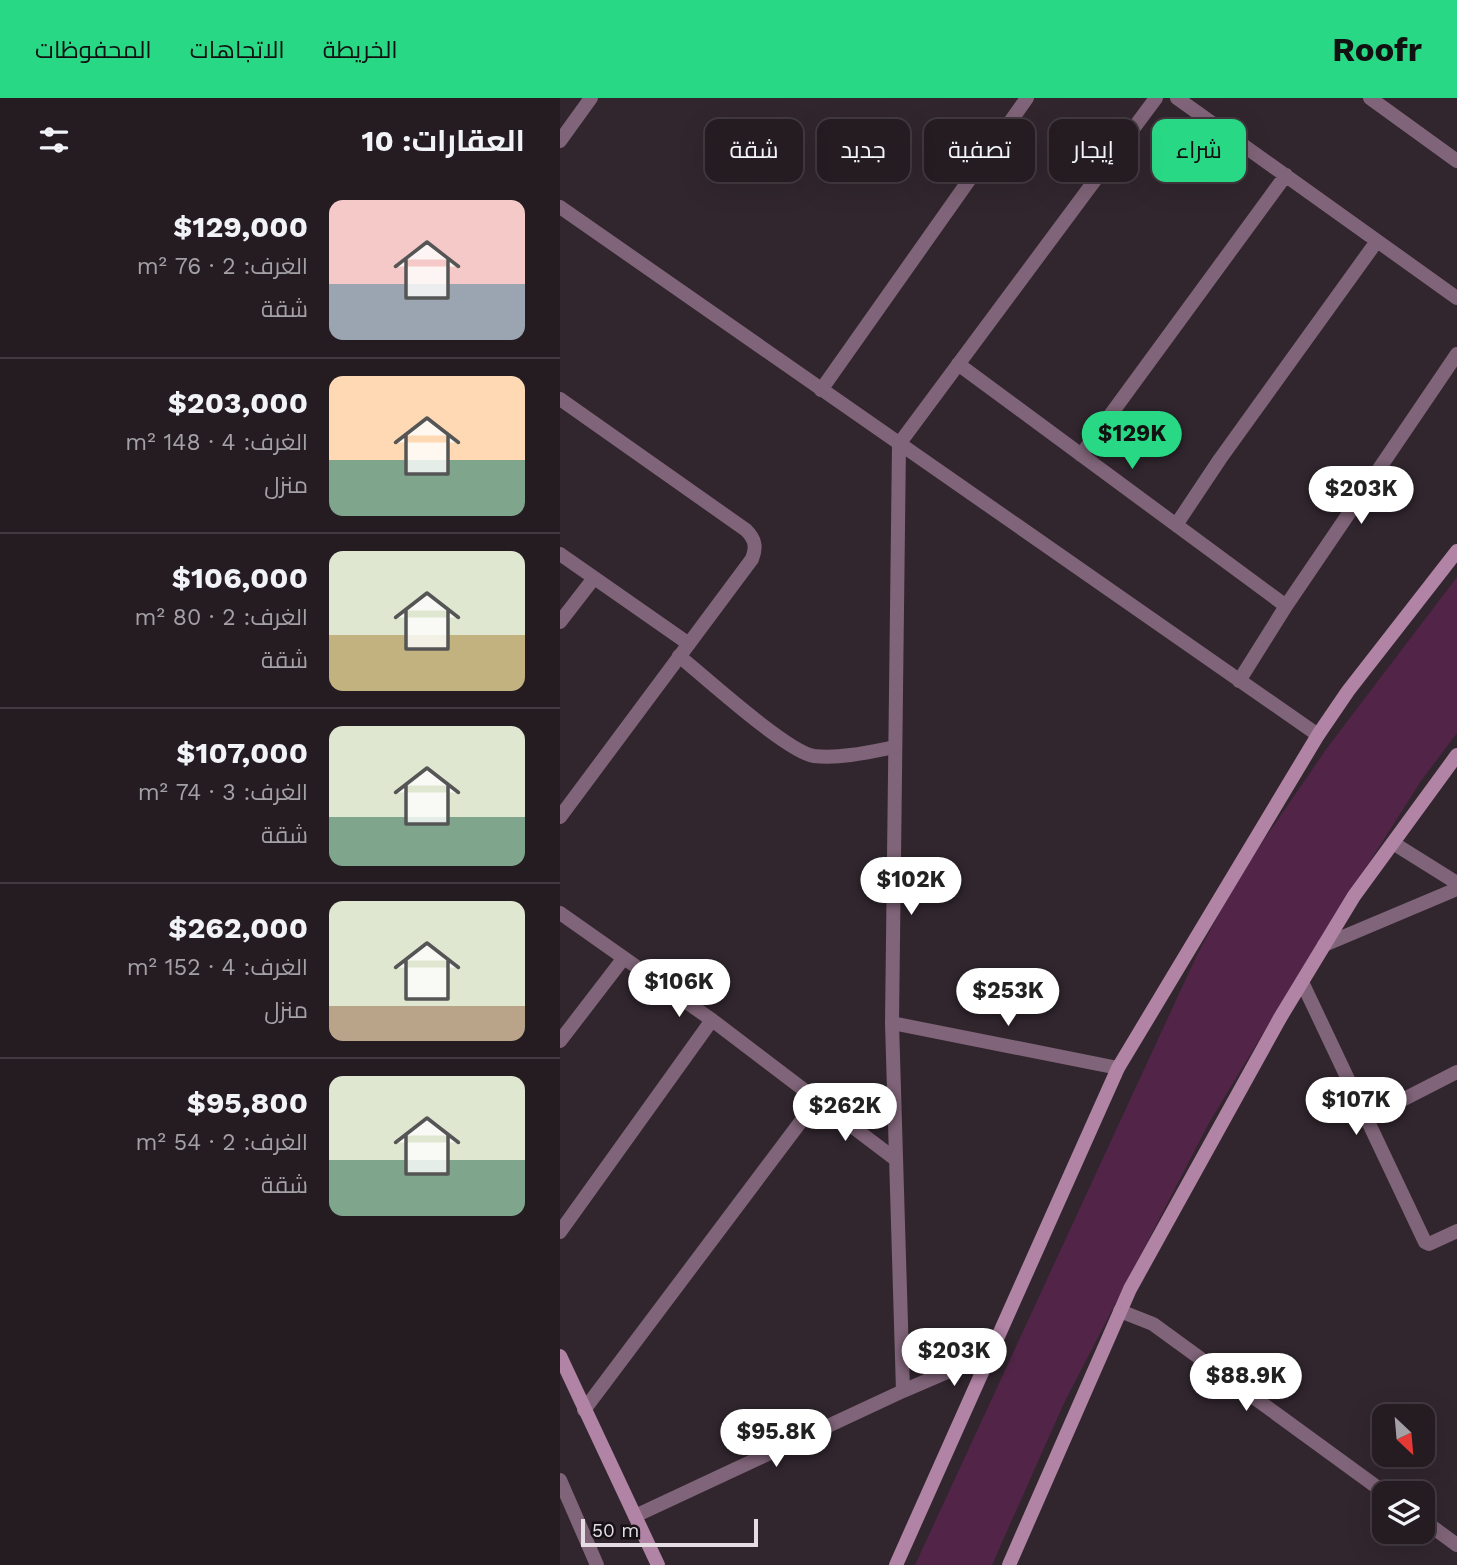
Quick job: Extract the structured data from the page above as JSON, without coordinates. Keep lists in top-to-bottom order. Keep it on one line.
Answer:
{"scale_bar":"50 m","north":"bottom right","page":{"header":"Roofr","nav":["الخريطة","الاتجاهات","المحفوظات"],"heading":"العقارات: 10","chip":["شراء","إيجار","تصفية","جديد","شقة"],"list":[{"name":"$129,000","note":"الغرف: 2 · 76 m² · شقة"},{"name":"$203,000","note":"الغرف: 4 · 148 m² · منزل"},{"name":"$106,000","note":"الغرف: 2 · 80 m² · شقة"},{"name":"$107,000","note":"الغرف: 3 · 74 m² · شقة"},{"name":"$262,000","note":"الغرف: 4 · 152 m² · منزل"},{"name":"$95,800","note":"الغرف: 2 · 54 m² · شقة"}],"price":["$129K","$203K","$102K","$106K","$253K","$107K","$262K","$203K","$88.9K","$95.8K"],"scale":"50 m"}}
